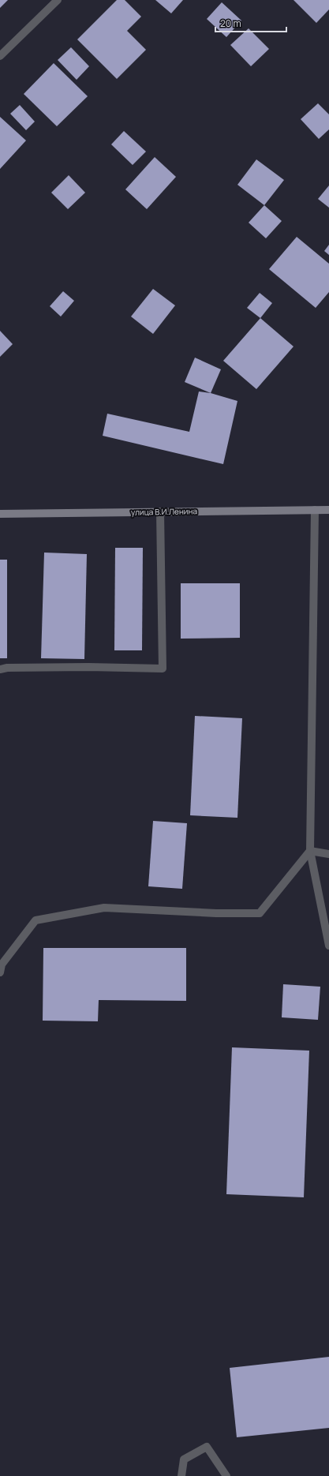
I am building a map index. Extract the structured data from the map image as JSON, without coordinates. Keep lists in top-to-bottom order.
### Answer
{
  "streets": {
    "main road": ["улица В.И.Ленина"]
  },
  "scale_bar": "20 m"
}
